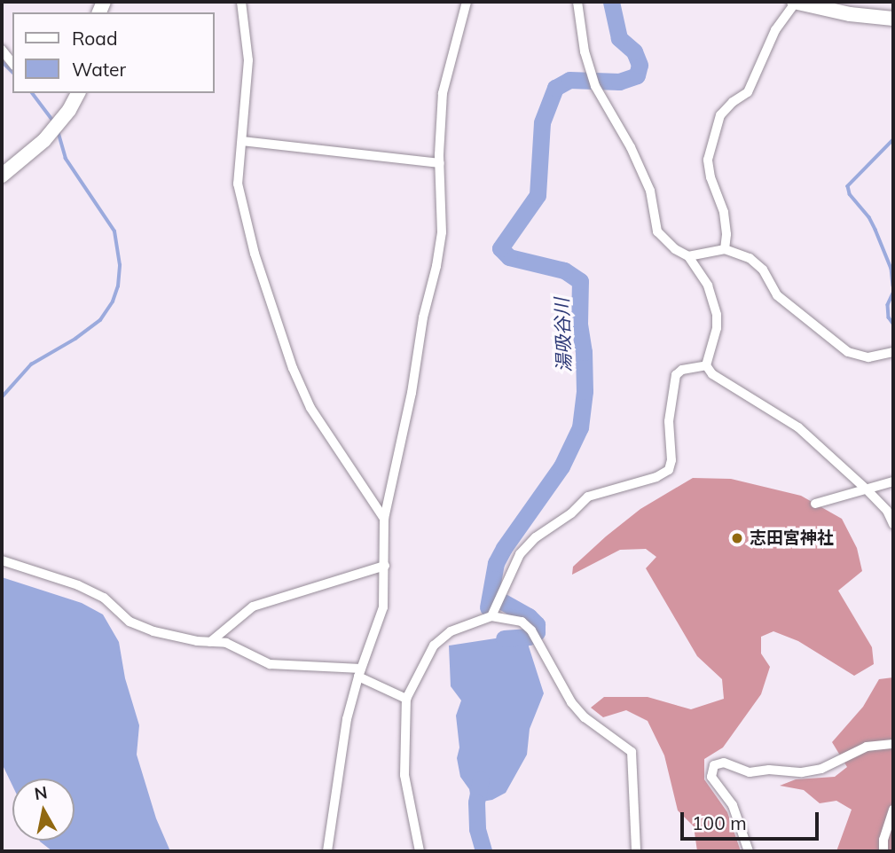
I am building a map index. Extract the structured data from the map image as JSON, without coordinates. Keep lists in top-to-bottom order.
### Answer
{
  "water": ["湯吸谷川"],
  "places": ["志田宮神社"],
  "legend": ["Road", "Water"],
  "scale_bar": "100 m",
  "north": "top"
}
